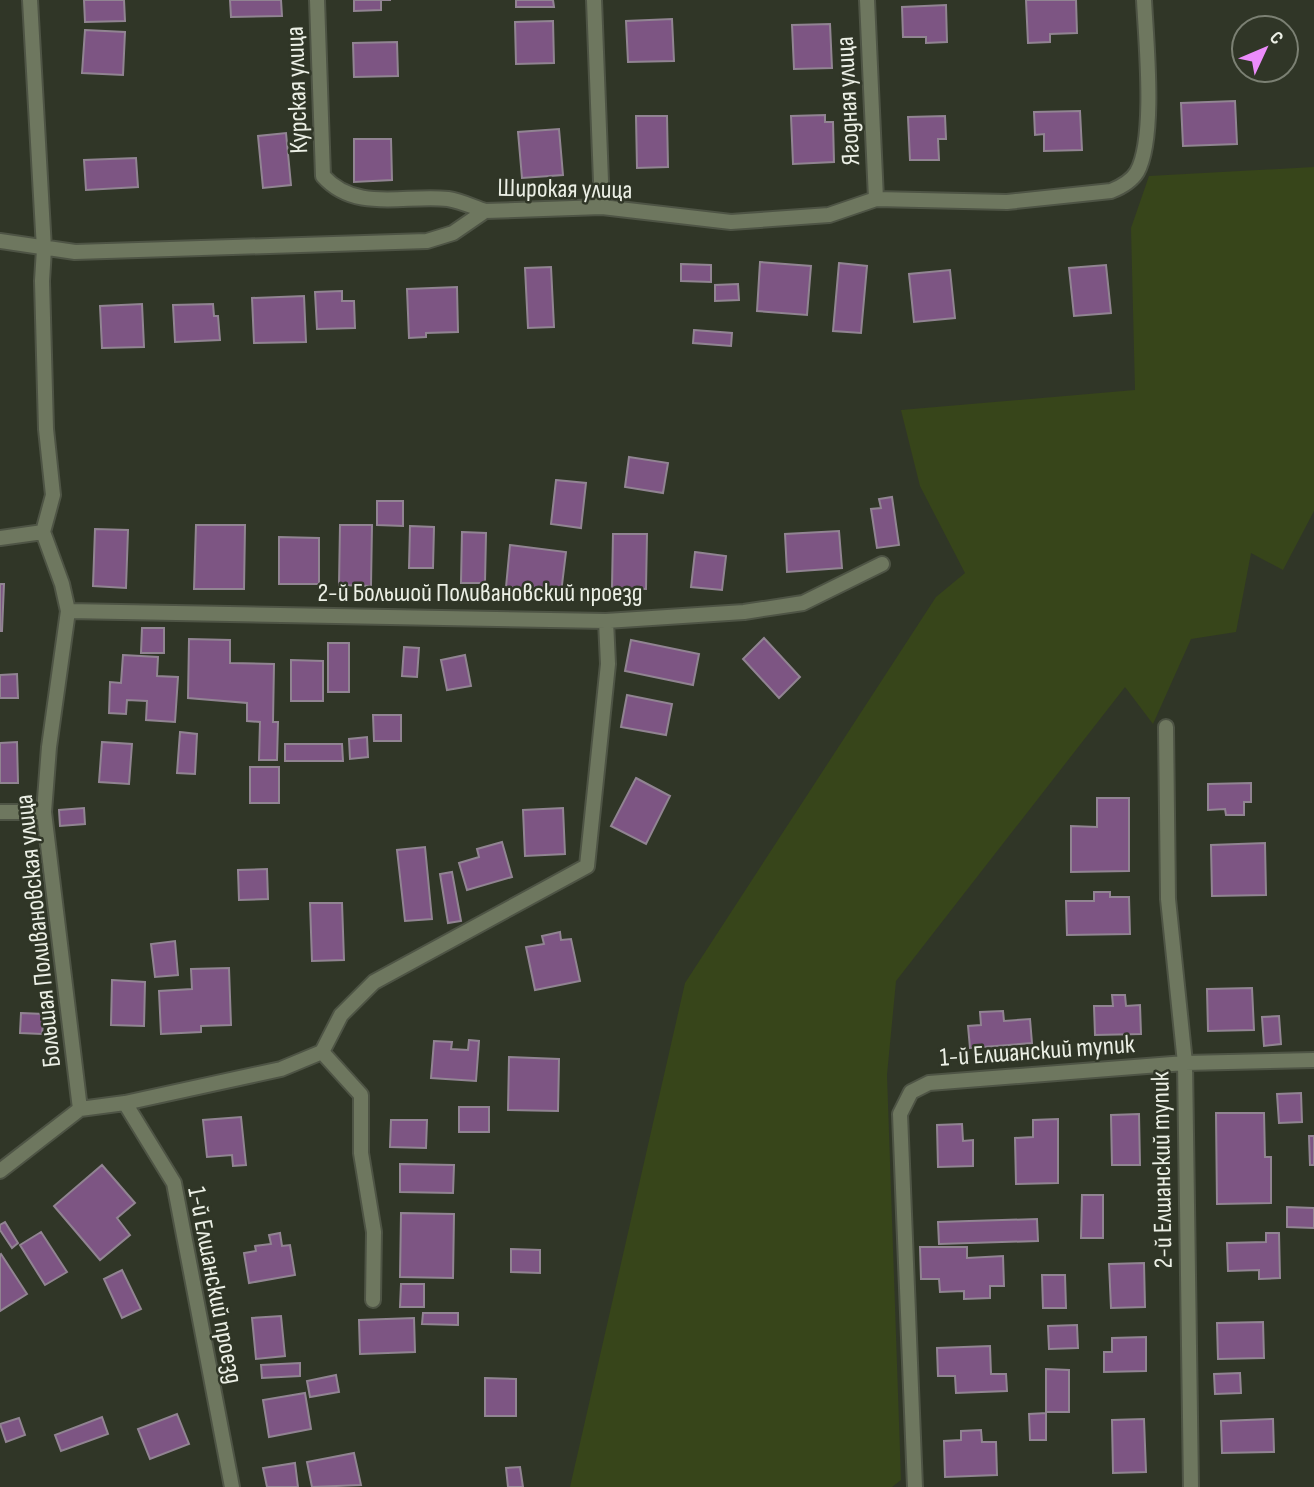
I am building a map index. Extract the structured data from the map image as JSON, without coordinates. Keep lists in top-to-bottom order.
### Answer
{
  "streets": {
    "street": [
      "Курская улица",
      "Ягодная улица",
      "Широкая улица",
      "2-й Большой Поливановский проезд",
      "Большая Поливановская улица",
      "1-й Елшанский тупик",
      "2-й Елшанский тупик",
      "1-й Елшанский проезд"
    ]
  },
  "crossings": [
    ["Курская улица", "Широкая улица"],
    ["Ягодная улица", "Широкая улица"],
    ["2-й Большой Поливановский проезд", "Большая Поливановская улица"],
    ["1-й Елшанский тупик", "2-й Елшанский тупик"]
  ],
  "north": "top right"
}
